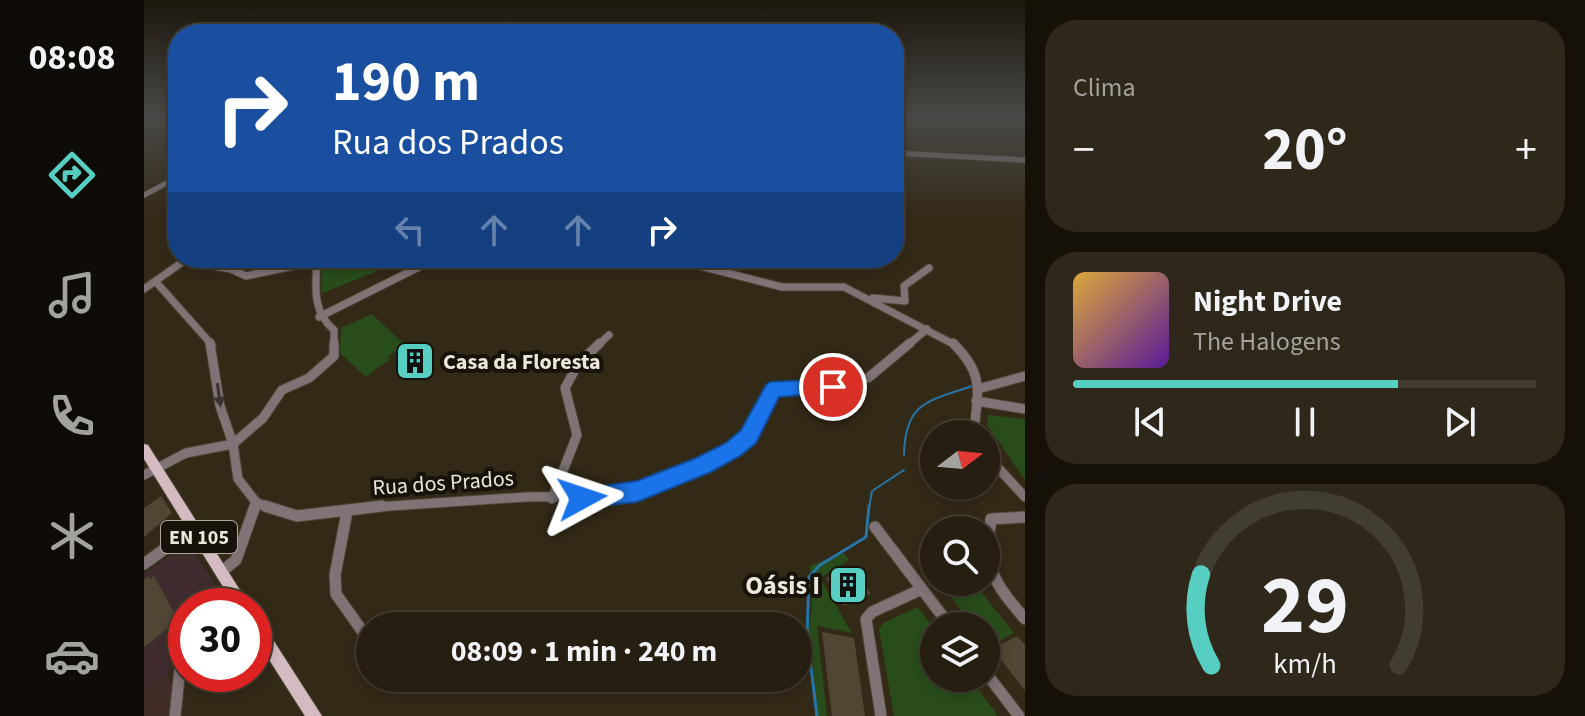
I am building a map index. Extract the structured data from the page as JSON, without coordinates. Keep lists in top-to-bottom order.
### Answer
{
  "streets": {
    "main road": ["EN 105"],
    "street": ["Rua dos Prados"]
  },
  "places": {
    "building": ["Casa da Floresta", "Oásis I"]
  },
  "north": "right",
  "page": {
    "tabs": "08:08",
    "tile": "Clima",
    "turn": ["190 m", "Rua dos Prados"],
    "heat": ["−", "20°", "+"],
    "song": ["Night Drive", "The Halogens"],
    "limit": "30",
    "trip": "08:09 · 1 min · 240 m",
    "gauge": ["29", "km/h"]
  }
}
